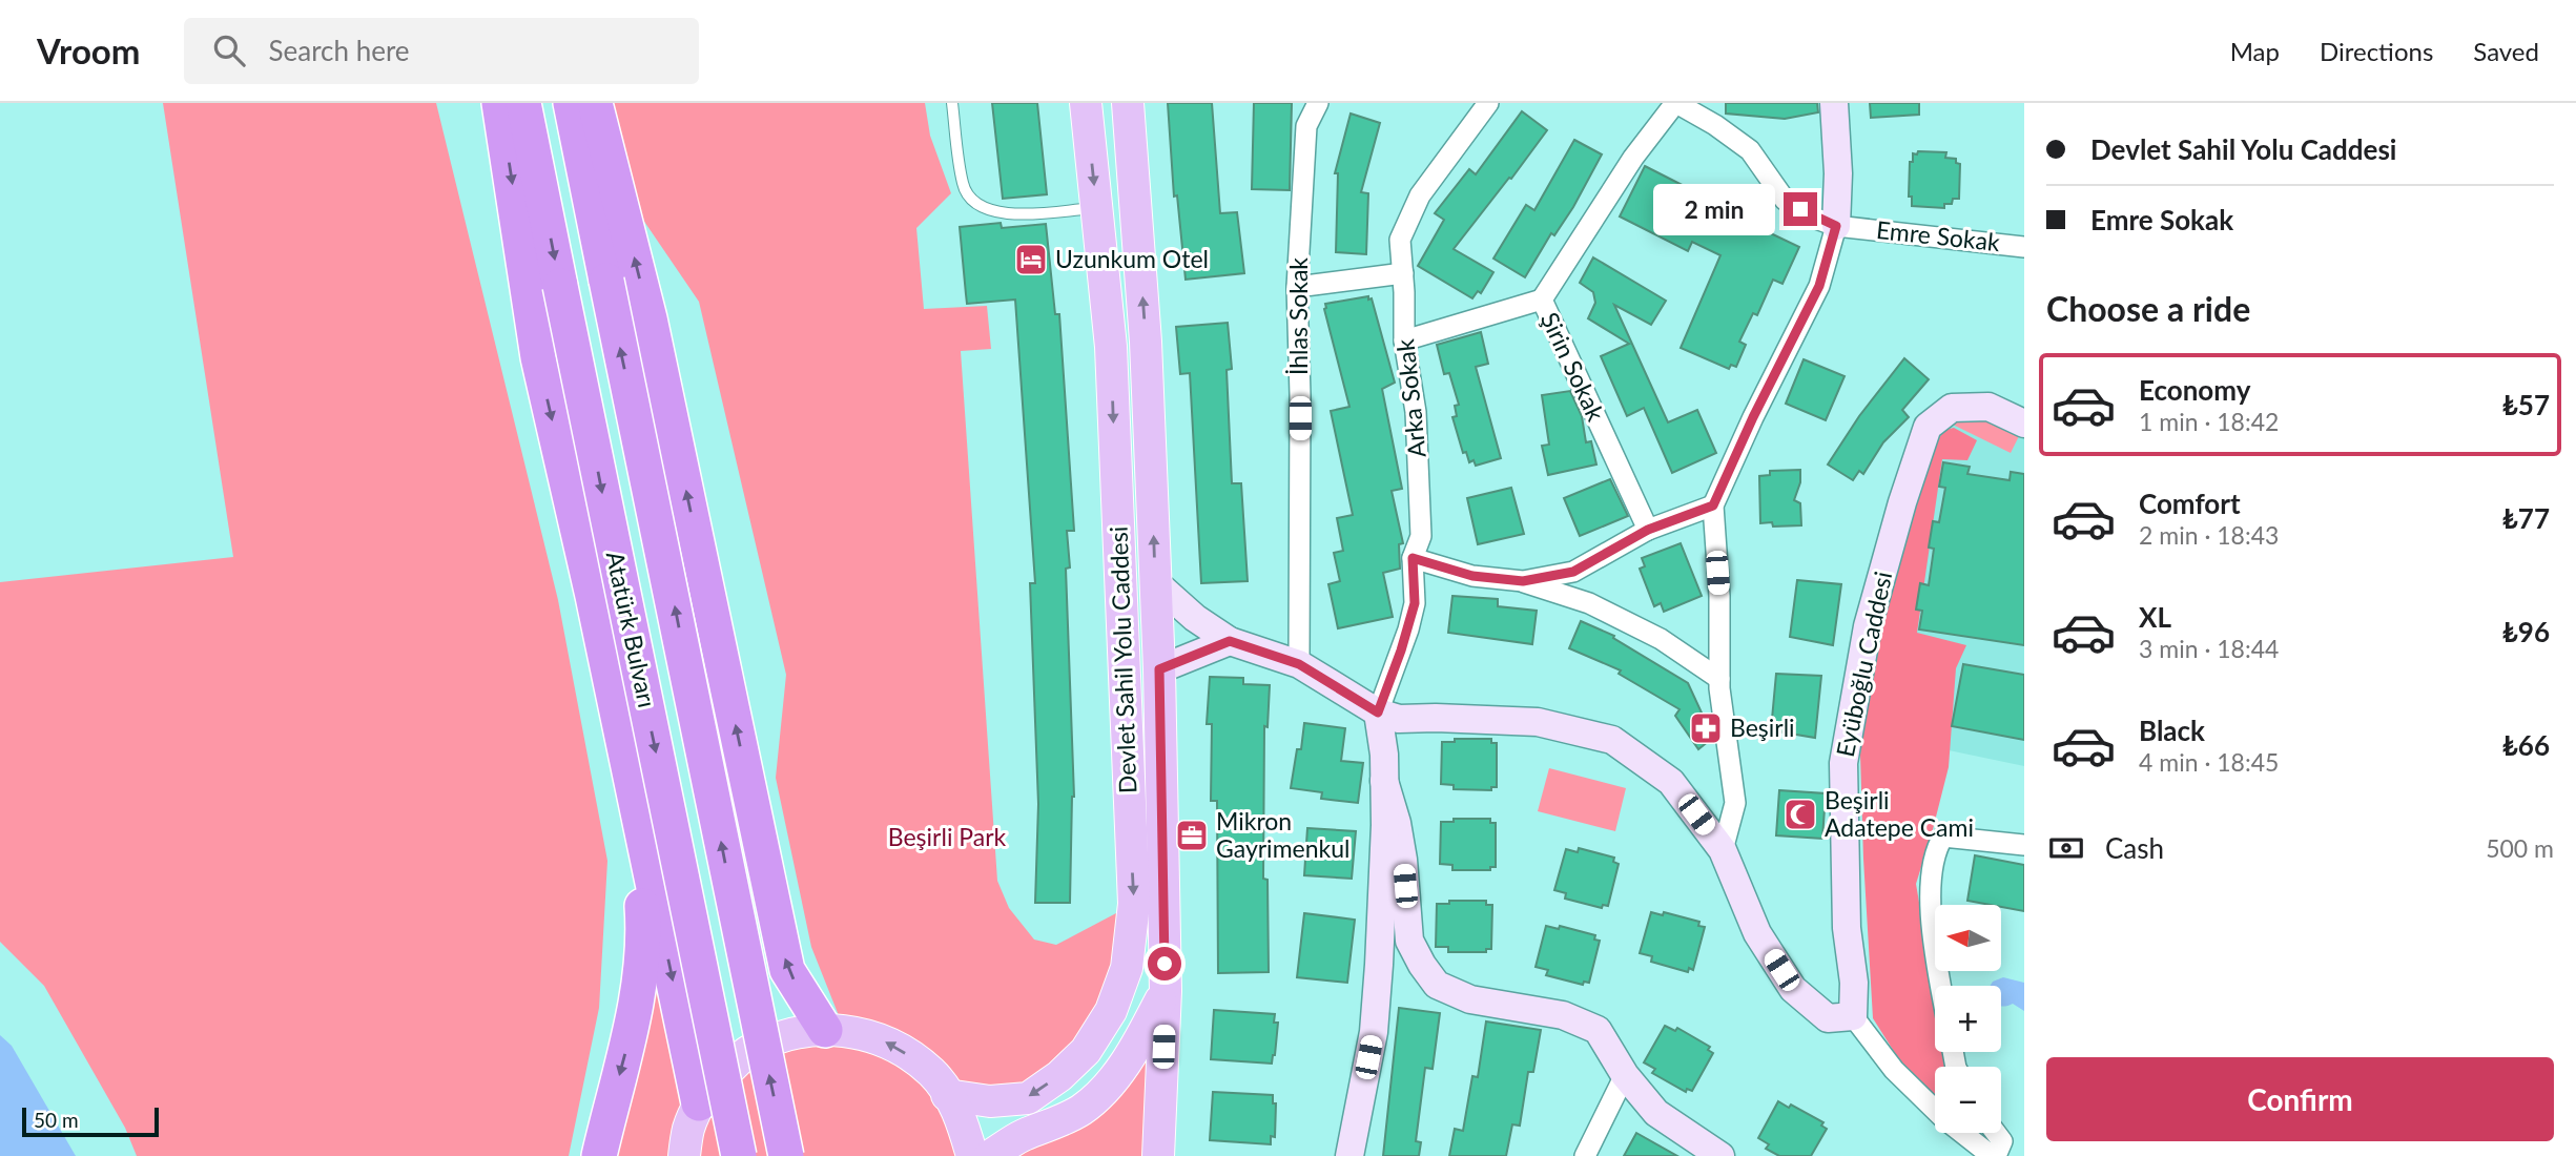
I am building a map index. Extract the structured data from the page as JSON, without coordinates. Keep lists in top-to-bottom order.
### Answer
{
  "streets": {
    "highway": ["Atatürk Bulvarı"],
    "main road": ["Devlet Sahil Yolu Caddesi"],
    "street": [
      "Emre Sokak",
      "İhlas Sokak",
      "Şirin Sokak",
      "Arka Sokak",
      "Eyüboğlu Caddesi"
    ]
  },
  "crossings": [
    ["Emre Sokak", "Şirin Sokak"]
  ],
  "parks": ["Beşirli Park"],
  "places": {
    "hotel": ["Uzunkum Otel"],
    "pharmacy": ["Beşirli"],
    "mosque": ["Beşirli Adatepe Cami"],
    "office": ["Mikron Gayrimenkul"]
  },
  "scale_bar": "50 m",
  "north": "left",
  "page": {
    "header": "Vroom",
    "search": "Search here",
    "nav": ["Map", "Directions", "Saved"],
    "banner": ["Devlet Sahil Yolu Caddesi", "Emre Sokak"],
    "bubble": "2 min",
    "heading": "Choose a ride",
    "list": [
      {
        "name": "Economy",
        "note": "1 min · 18:42",
        "value": "₺57"
      },
      {
        "name": "Comfort",
        "note": "2 min · 18:43",
        "value": "₺77"
      },
      {
        "name": "XL",
        "note": "3 min · 18:44",
        "value": "₺96"
      },
      {
        "name": "Black",
        "note": "4 min · 18:45",
        "value": "₺66"
      }
    ],
    "pay": ["Cash", "500 m"],
    "map_buttons": ["+", "−"],
    "buttons": "Confirm",
    "scale": "50 m"
  }
}
